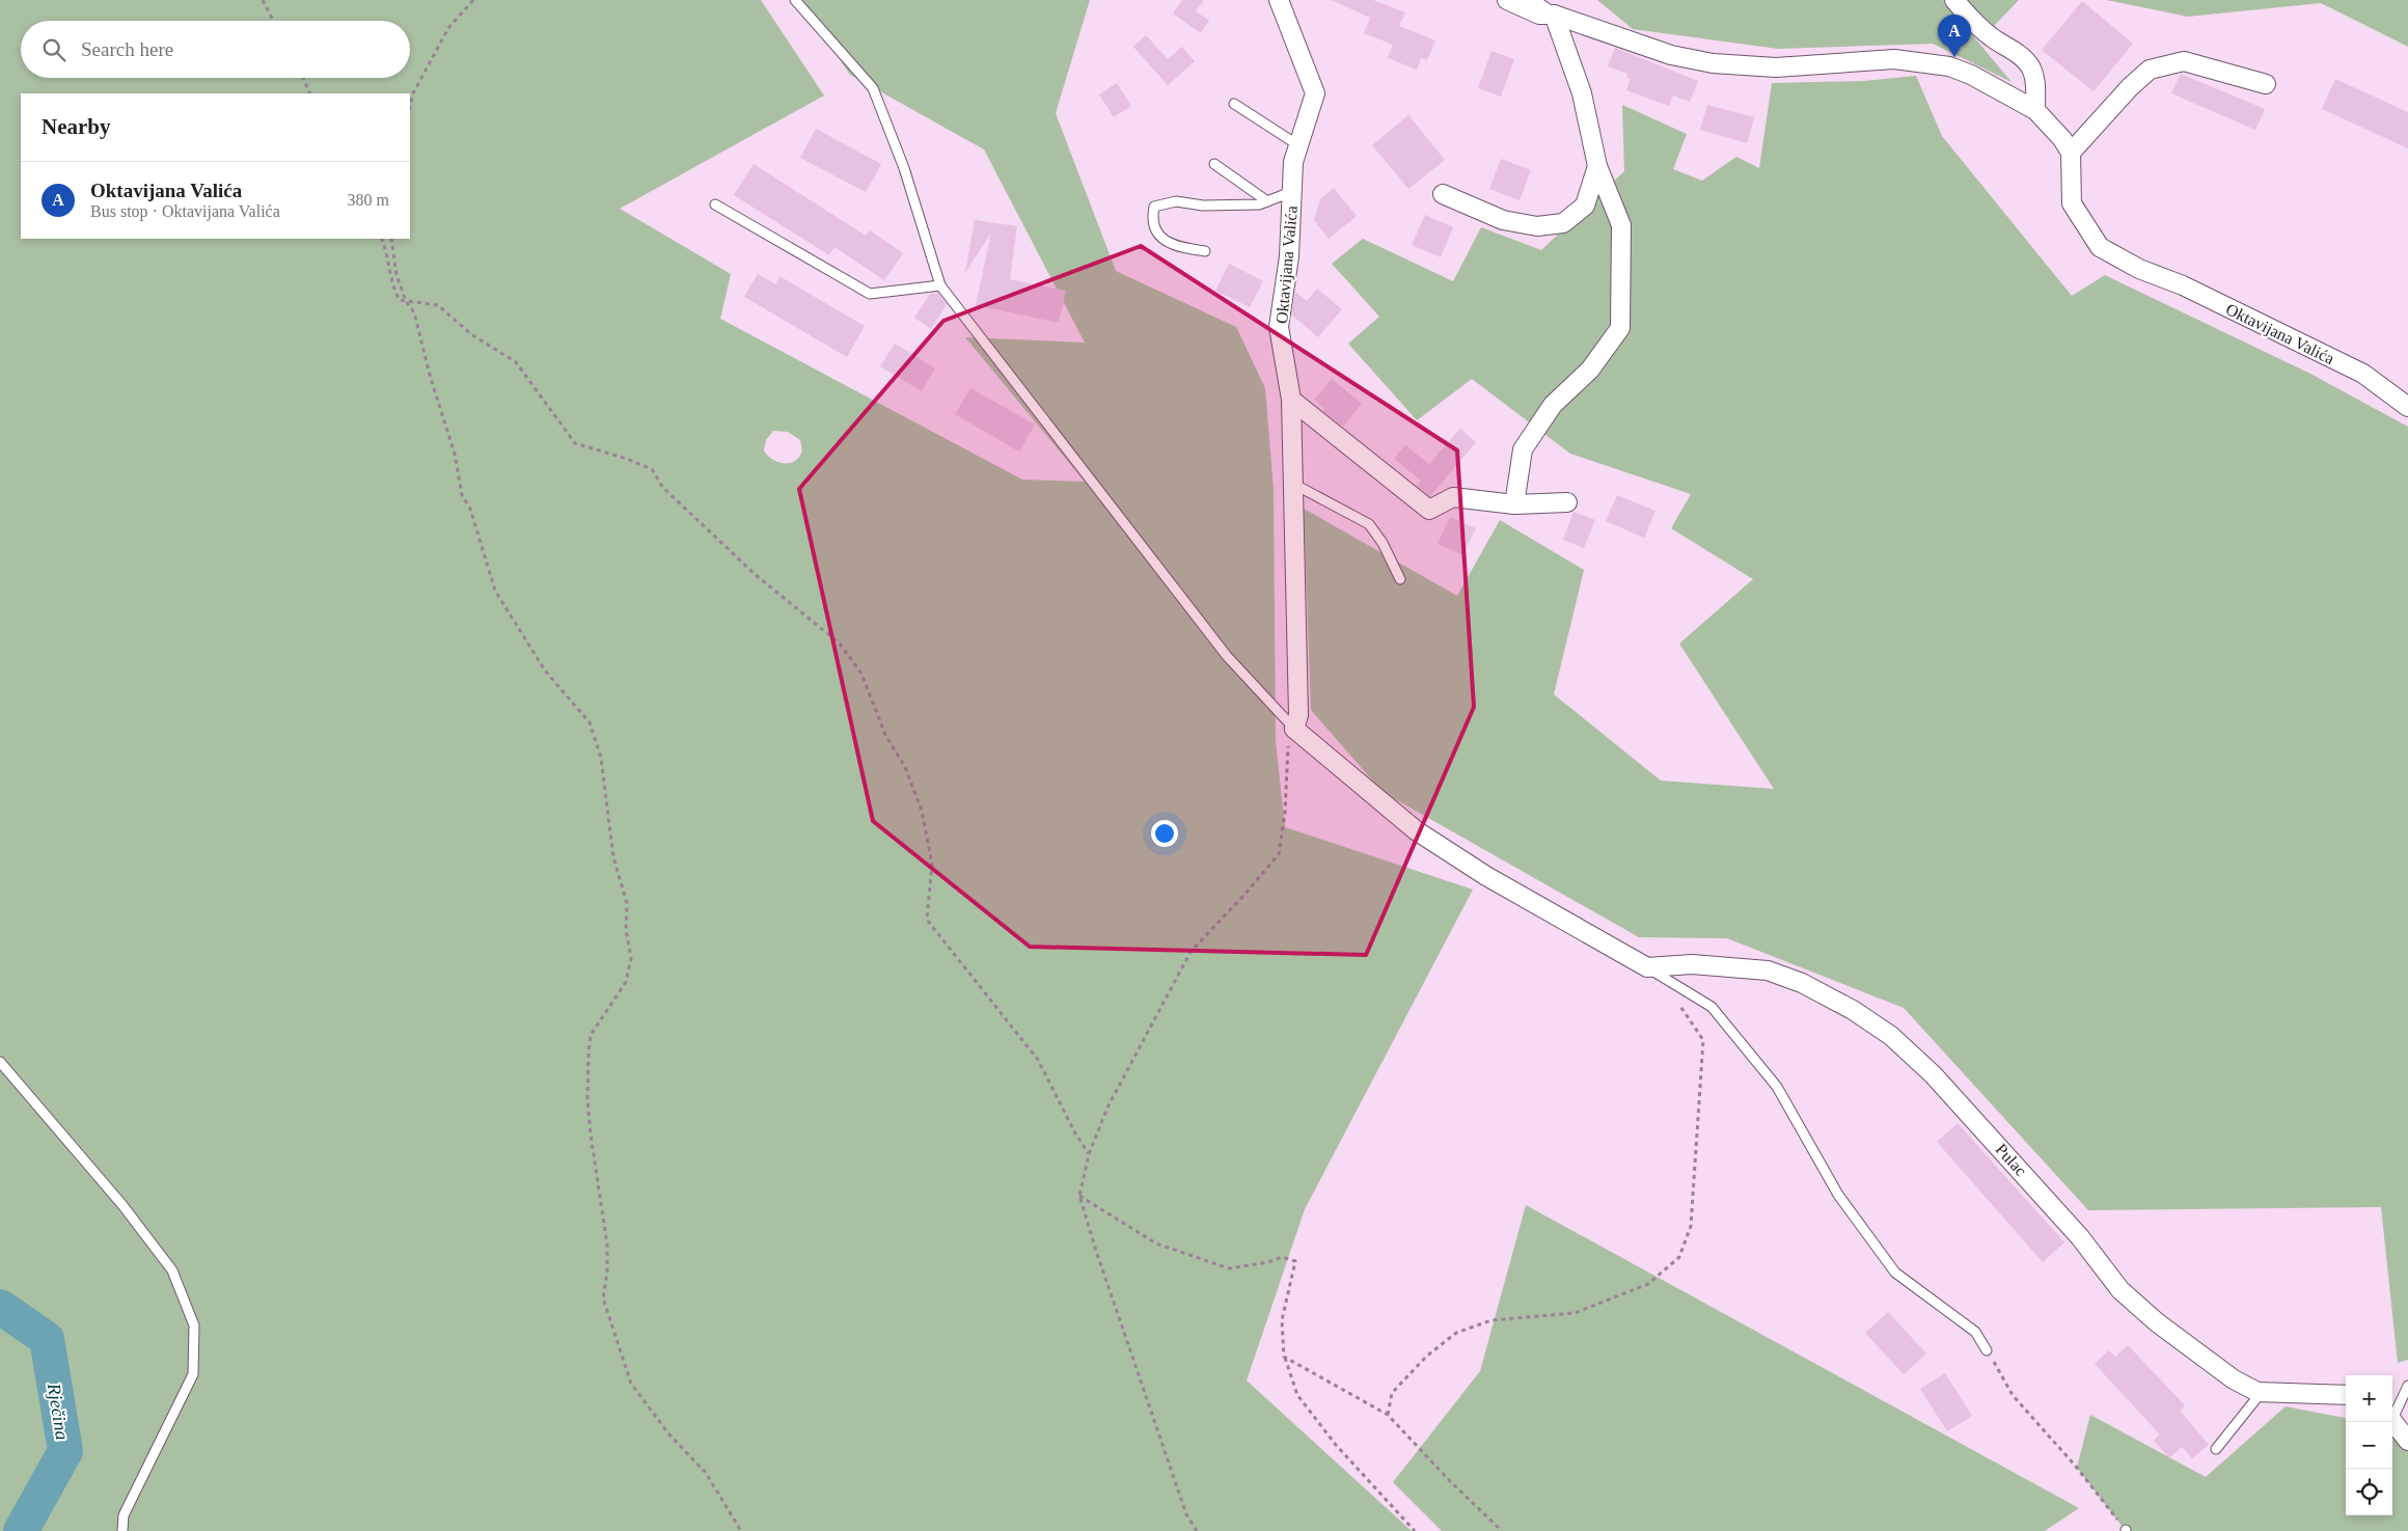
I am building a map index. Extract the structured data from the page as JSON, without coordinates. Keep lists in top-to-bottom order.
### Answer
{
  "streets": {
    "street": ["Oktavijana Valića", "Pulac"]
  },
  "water": ["Rječina"],
  "page": {
    "pins": "A",
    "search": "Search here",
    "heading": "Nearby",
    "list": [
      {
        "mark": "A",
        "name": "Oktavijana Valića",
        "note": "Bus stop · Oktavijana Valića",
        "value": "380 m"
      }
    ],
    "map_buttons": ["+", "−"]
  }
}
